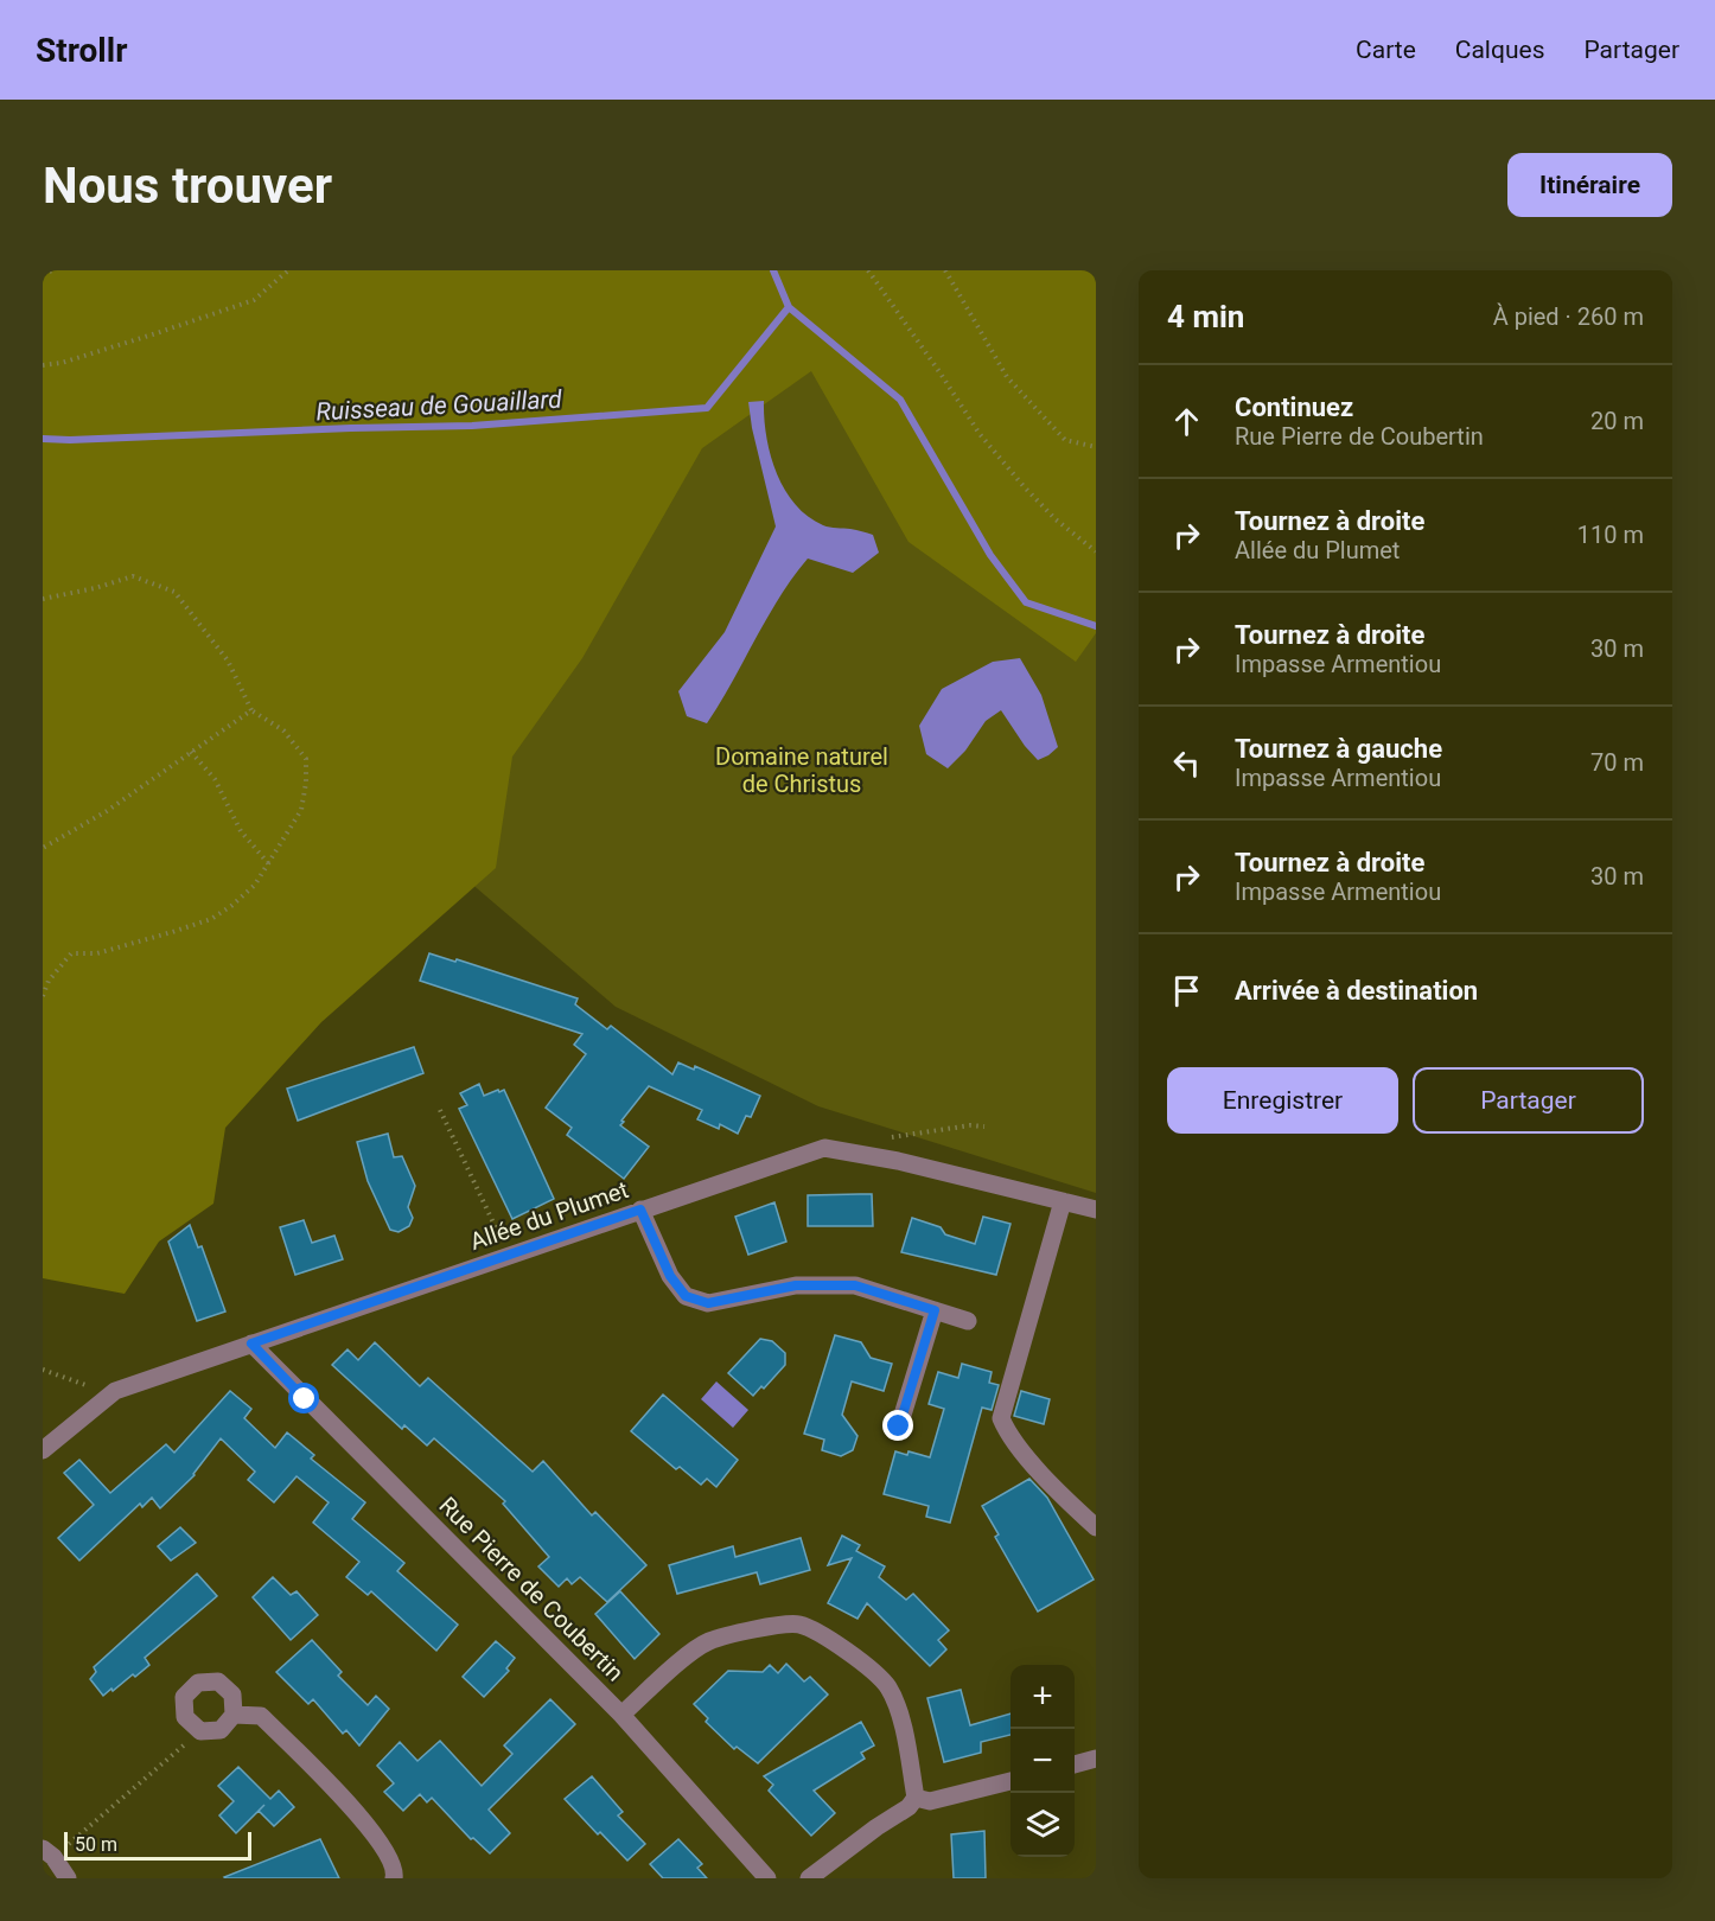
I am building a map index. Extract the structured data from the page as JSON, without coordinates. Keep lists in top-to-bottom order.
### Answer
{
  "streets": {
    "street": ["Allée du Plumet", "Rue Pierre de Coubertin"]
  },
  "crossings": [
    ["Allée du Plumet", "Rue Pierre de Coubertin"]
  ],
  "water": ["Ruisseau de Gouaillard"],
  "parks": ["Domaine naturel de Christus"],
  "scale_bar": "50 m",
  "page": {
    "header": "Strollr",
    "nav": ["Carte", "Calques", "Partager"],
    "buttons": [
      "Itinéraire",
      ["Enregistrer", "Partager"]
    ],
    "title": "Nous trouver",
    "heading": ["4 min", "À pied · 260 m"],
    "list": [
      ["Continuez", "Rue Pierre de Coubertin", "20 m"],
      ["Tournez à droite", "Allée du Plumet", "110 m"],
      ["Tournez à droite", "Impasse Armentiou", "30 m"],
      ["Tournez à gauche", "Impasse Armentiou", "70 m"],
      ["Tournez à droite", "Impasse Armentiou", "30 m"],
      "Arrivée à destination"
    ],
    "map_buttons": ["+", "−"],
    "scale": "50 m"
  }
}
